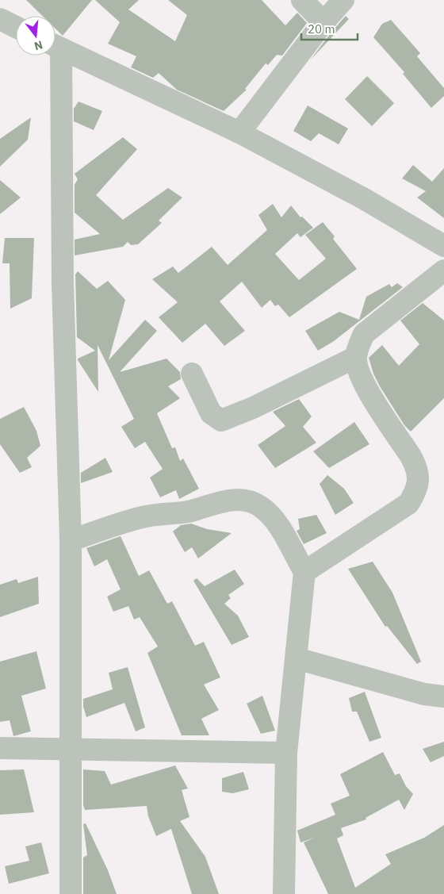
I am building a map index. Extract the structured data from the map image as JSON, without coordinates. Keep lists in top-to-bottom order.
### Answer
{
  "scale_bar": "20 m",
  "north": "bottom"
}
